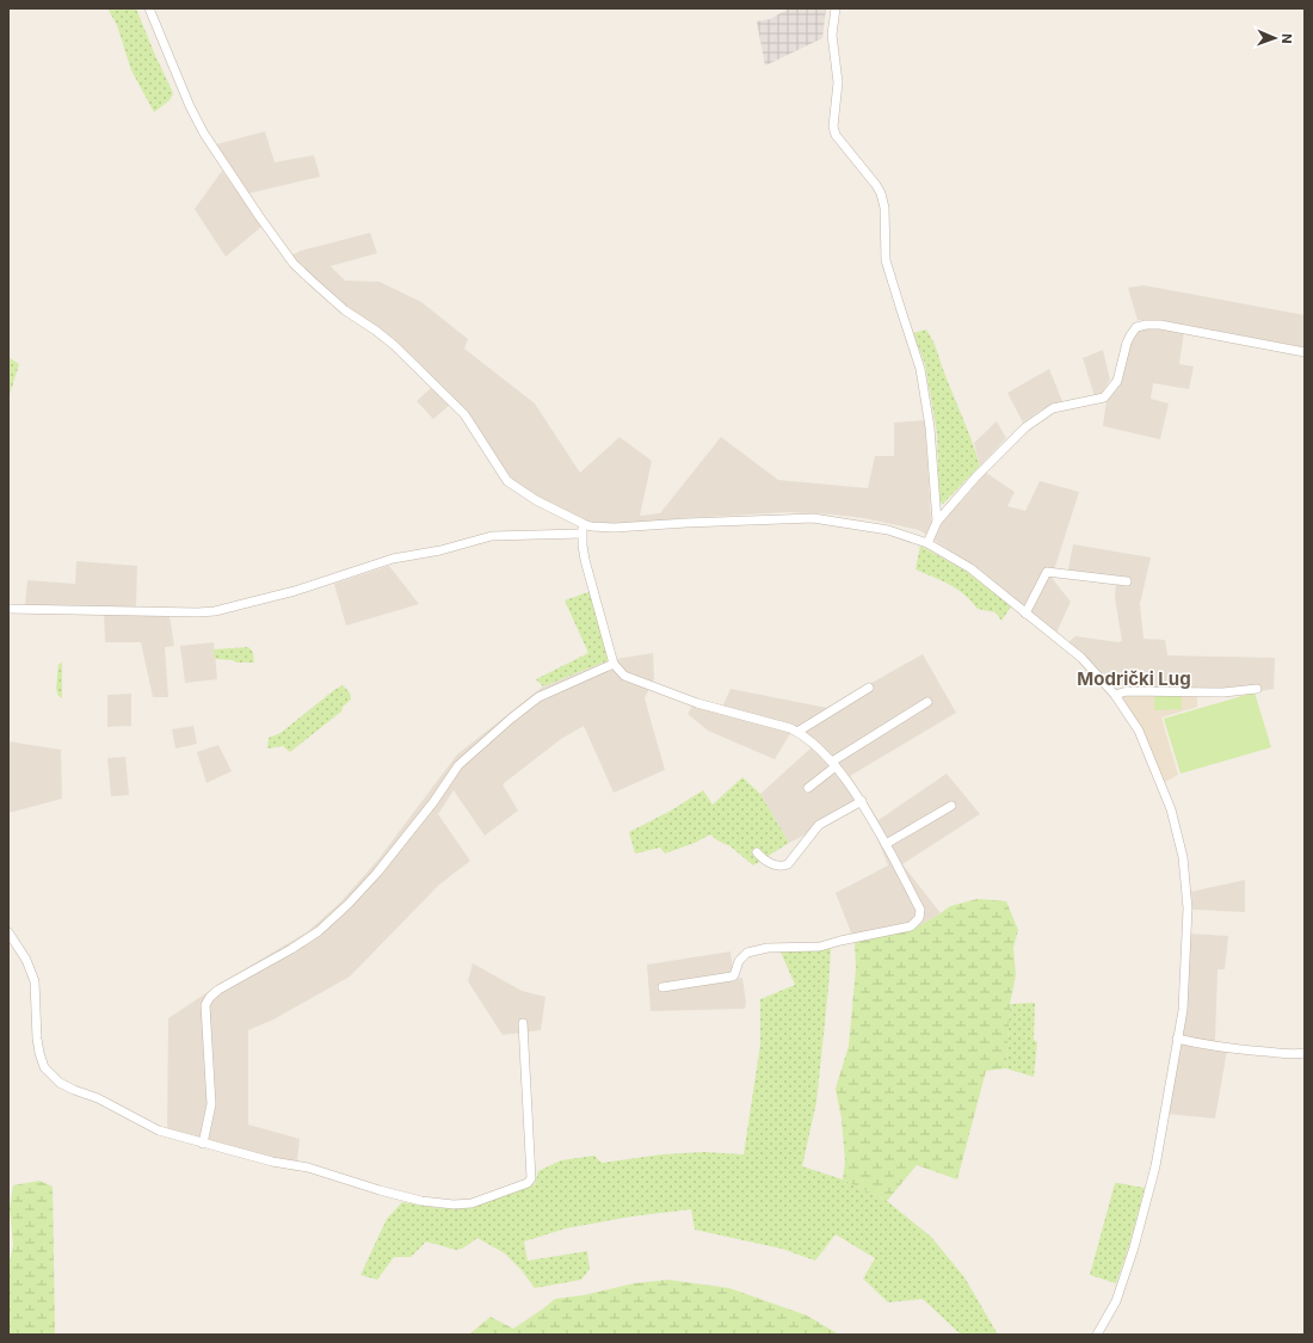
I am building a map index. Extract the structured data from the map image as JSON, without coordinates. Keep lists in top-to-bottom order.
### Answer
{
  "districts": ["Modrički Lug"],
  "north": "right"
}
